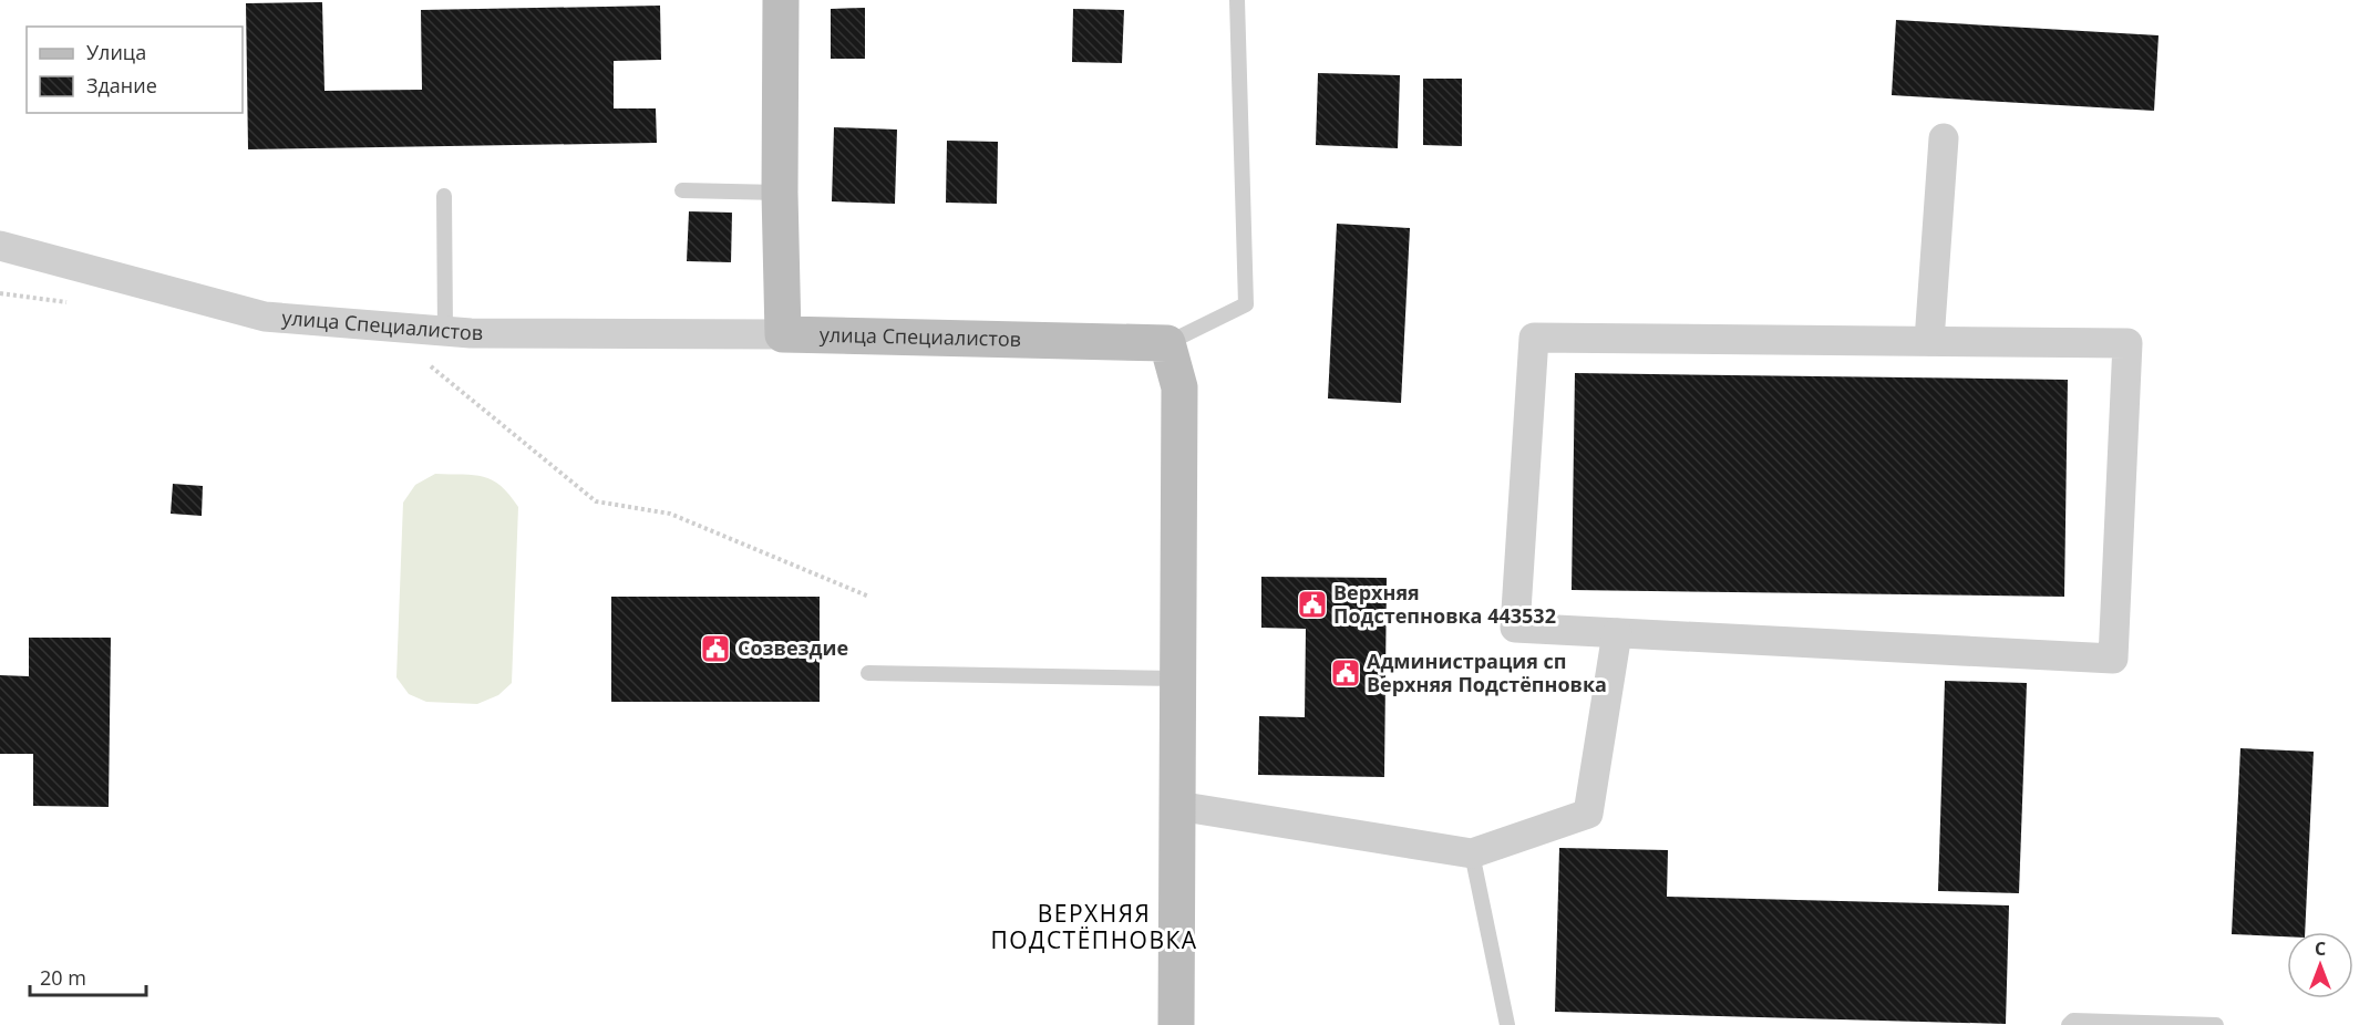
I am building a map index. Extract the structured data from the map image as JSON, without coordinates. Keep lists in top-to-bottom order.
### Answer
{
  "streets": {
    "street": ["улица Специалистов"]
  },
  "districts": ["ВЕРХНЯЯ ПОДСТЁПНОВКА"],
  "places": {
    "public building": ["Верхняя Подстепновка 443532", "Созвездие", "Администрация сп Верхняя Подстёпновка"]
  },
  "legend": ["Улица", "Здание"],
  "scale_bar": "20 m",
  "north": "top"
}
